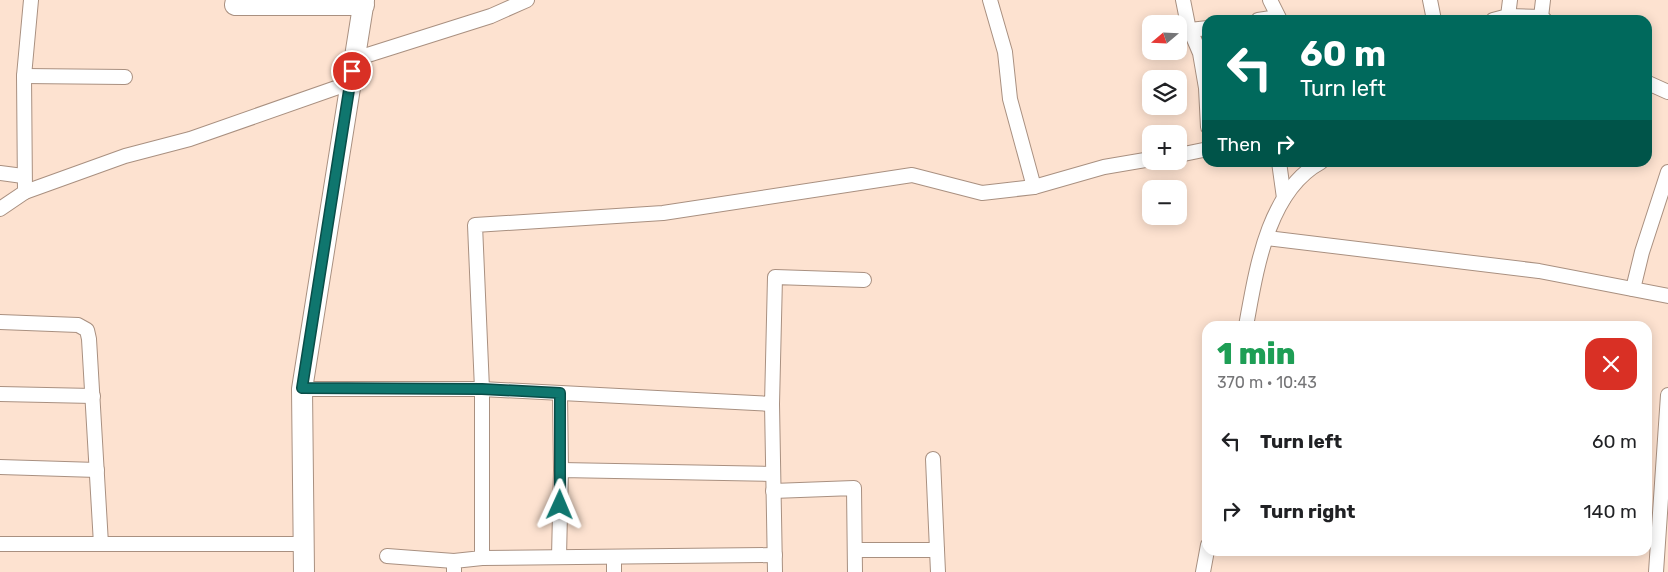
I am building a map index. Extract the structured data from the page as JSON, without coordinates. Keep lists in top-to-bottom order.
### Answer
{
  "north": "left",
  "page": {
    "map_buttons": ["+", "−"],
    "turn": ["60 m", "Turn left"],
    "then": "Then",
    "heading": ["1 min", "370 m · 10:43"],
    "list": [
      {
        "name": "Turn left",
        "value": "60 m"
      },
      {
        "name": "Turn right",
        "value": "140 m"
      }
    ]
  }
}
